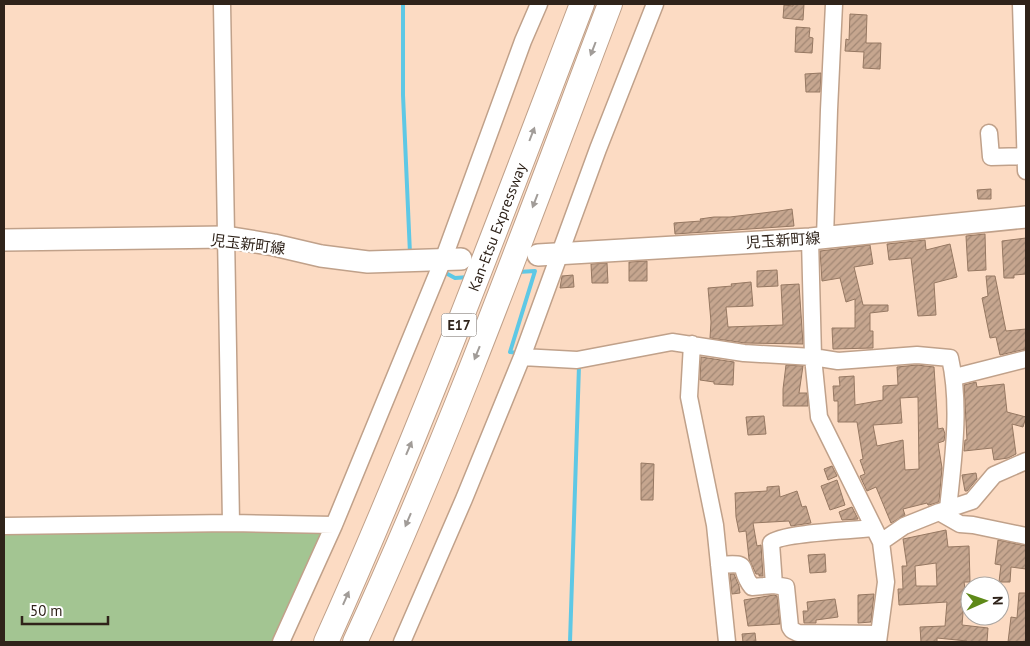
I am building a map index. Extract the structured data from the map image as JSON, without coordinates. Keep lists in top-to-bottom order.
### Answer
{
  "streets": {
    "highway": ["Kan-Etsu Expressway", "E17"],
    "main road": ["児玉新町線"]
  },
  "scale_bar": "50 m",
  "north": "right"
}
